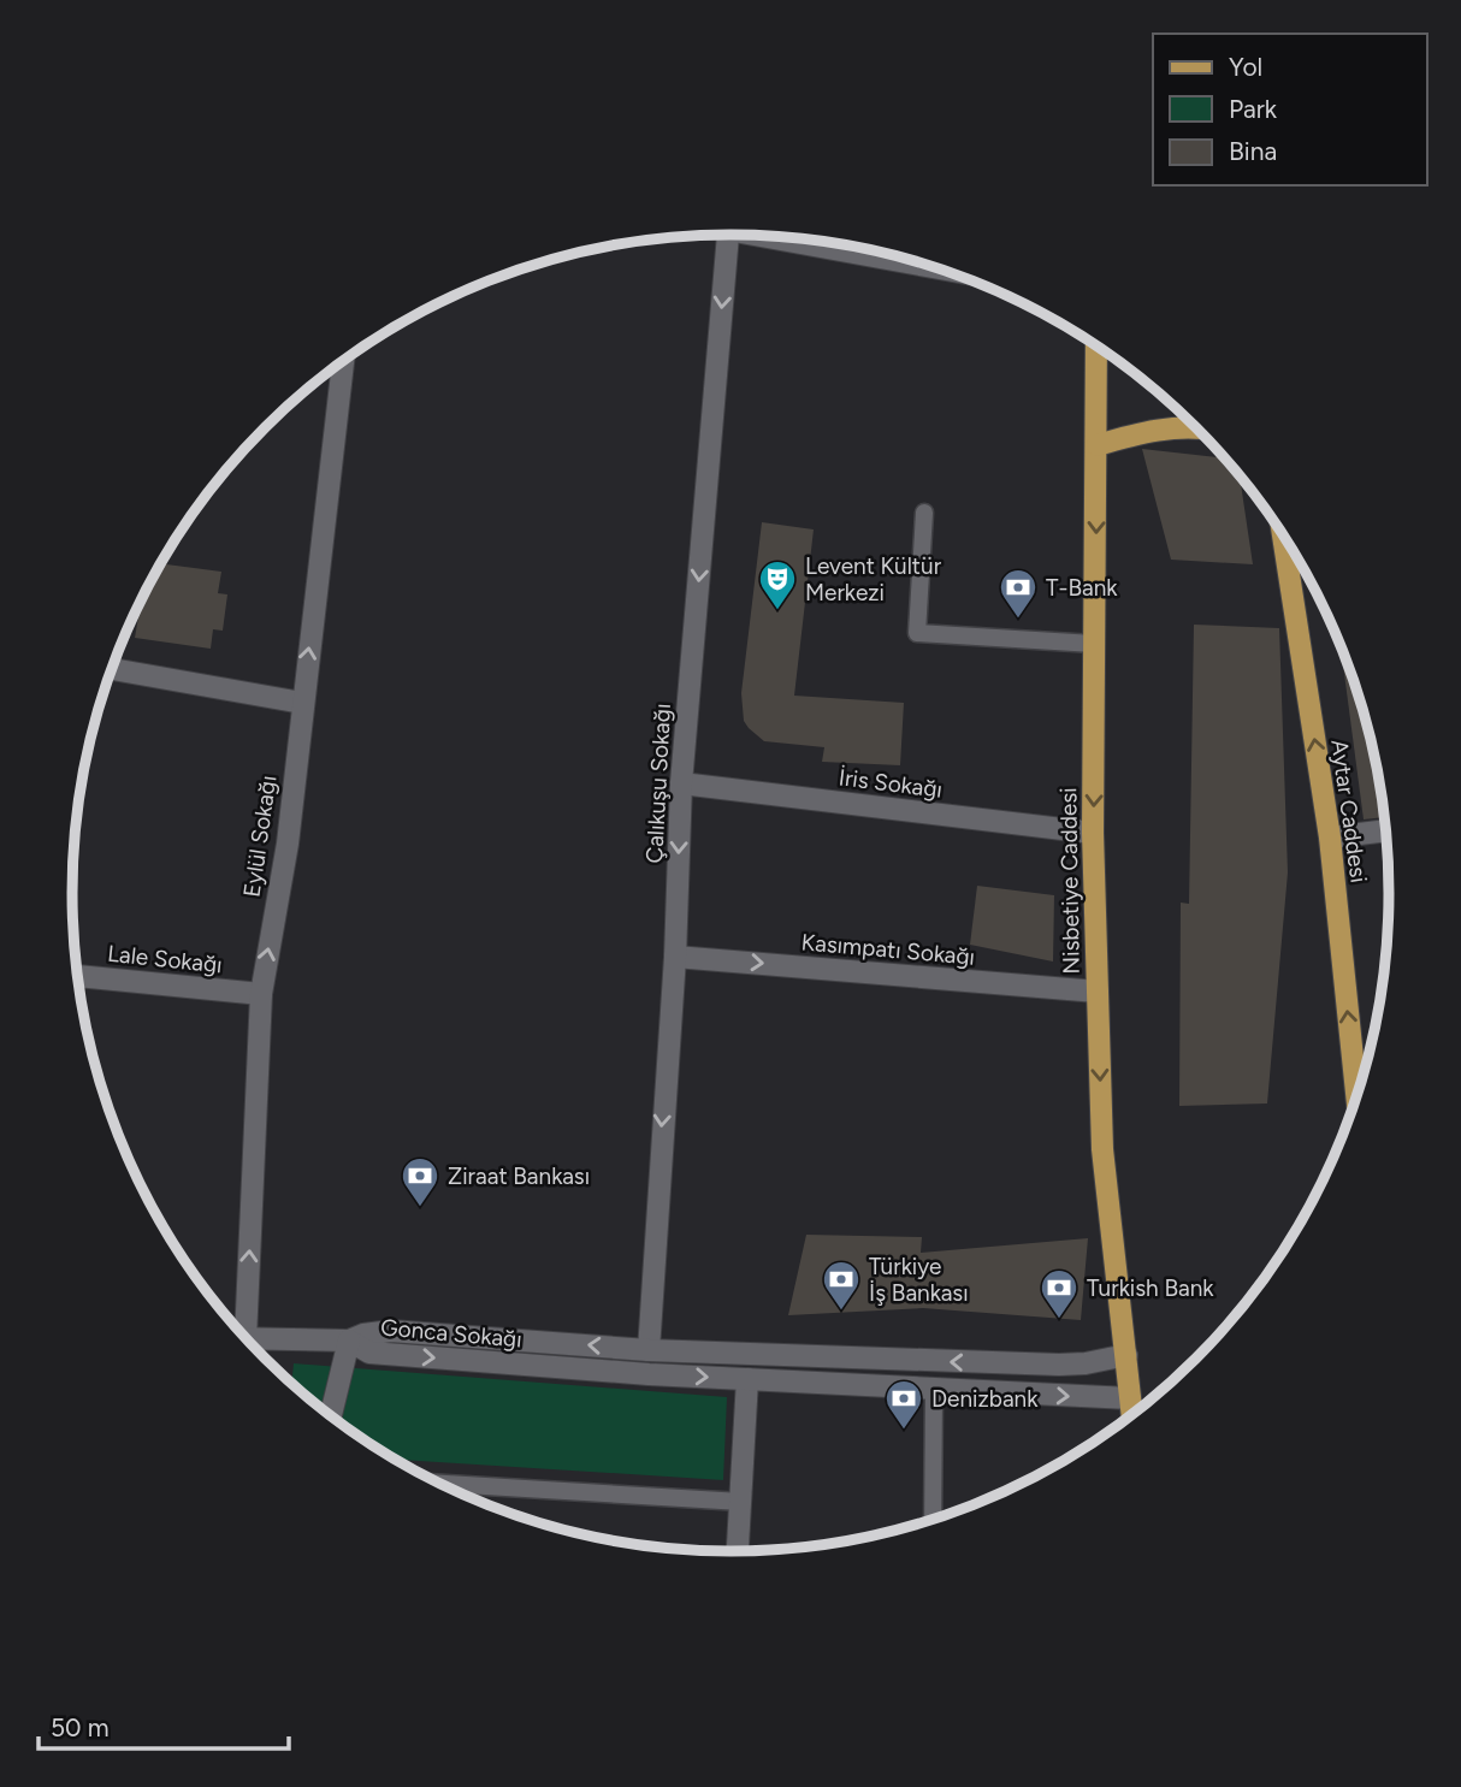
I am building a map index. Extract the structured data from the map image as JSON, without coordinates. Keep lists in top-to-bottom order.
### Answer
{
  "streets": {
    "main road": ["Aytar Caddesi", "Nisbetiye Caddesi"],
    "street": [
      "Çalıkuşu Sokağı",
      "İris Sokağı",
      "Eylül Sokağı",
      "Kasımpatı Sokağı",
      "Lale Sokağı",
      "Gonca Sokağı"
    ]
  },
  "crossings": [
    ["Çalıkuşu Sokağı", "İris Sokağı"],
    ["Çalıkuşu Sokağı", "Kasımpatı Sokağı"],
    ["Çalıkuşu Sokağı", "Gonca Sokağı"],
    ["İris Sokağı", "Nisbetiye Caddesi"],
    ["Eylül Sokağı", "Lale Sokağı"],
    ["Nisbetiye Caddesi", "Kasımpatı Sokağı"],
    ["Nisbetiye Caddesi", "Gonca Sokağı"]
  ],
  "one_way": [
    "Çalıkuşu Sokağı",
    "Aytar Caddesi",
    "Eylül Sokağı",
    "Nisbetiye Caddesi",
    "Kasımpatı Sokağı"
  ],
  "places": {
    "theatre": ["Levent Kültür Merkezi"],
    "bank": [
      "T-Bank",
      "Ziraat Bankası",
      "Türkiye İş Bankası",
      "Turkish Bank",
      "Denizbank"
    ]
  },
  "legend": ["Yol", "Park", "Bina"],
  "scale_bar": "50 m"
}
